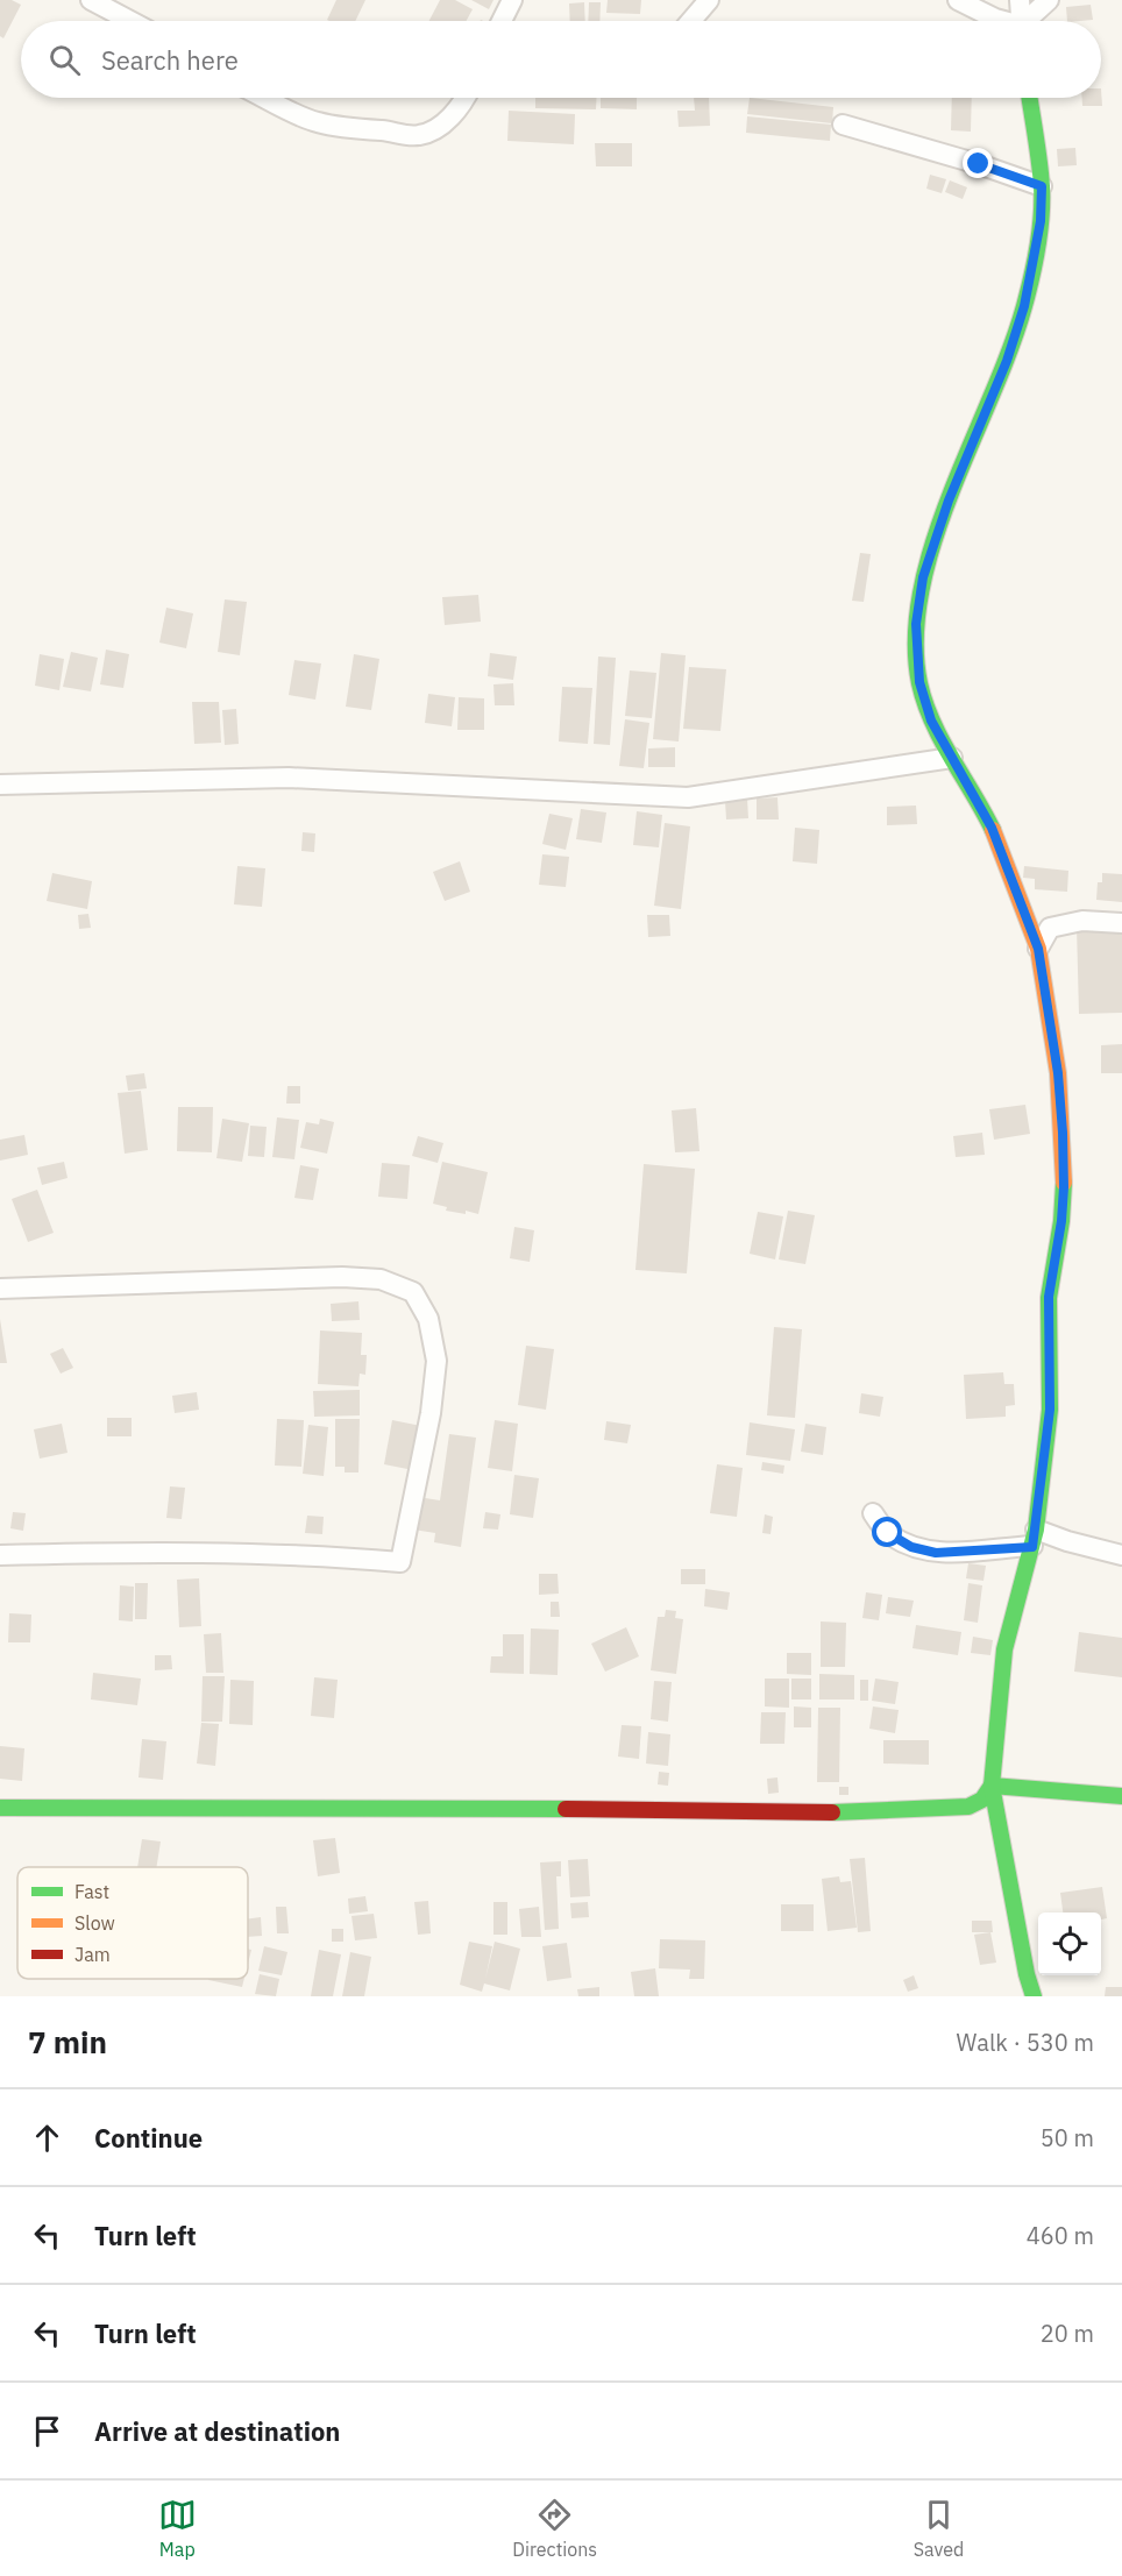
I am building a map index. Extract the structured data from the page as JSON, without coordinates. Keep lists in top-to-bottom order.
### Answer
{
  "legend": ["Fast", "Slow", "Jam"],
  "page": {
    "search": "Search here",
    "heading": ["7 min", "Walk · 530 m"],
    "list": [
      ["Continue", "50 m"],
      ["Turn left", "460 m"],
      ["Turn left", "20 m"],
      "Arrive at destination"
    ],
    "nav": ["Map", "Directions", "Saved"]
  }
}
